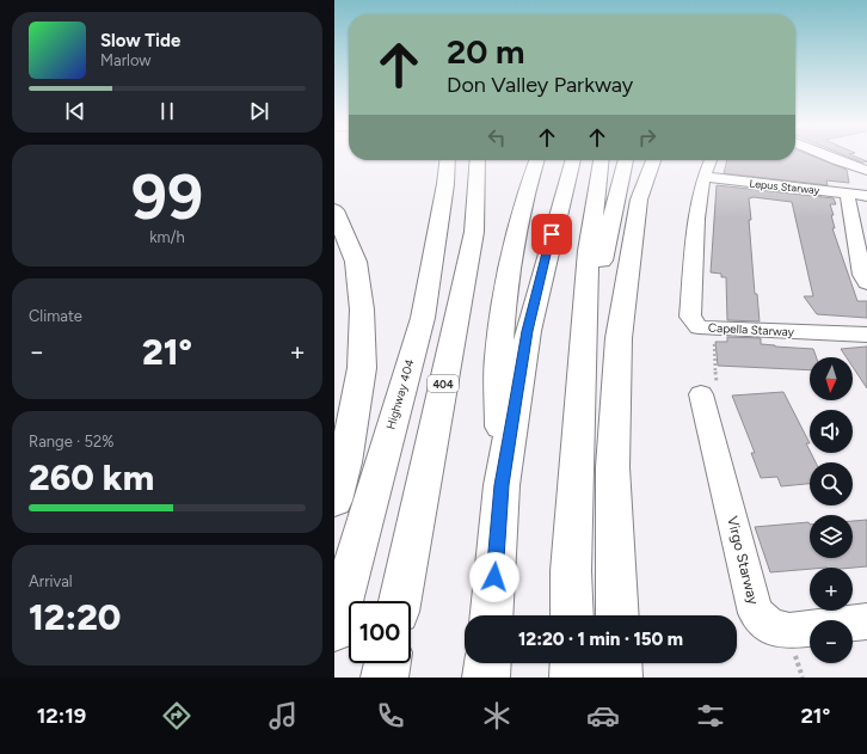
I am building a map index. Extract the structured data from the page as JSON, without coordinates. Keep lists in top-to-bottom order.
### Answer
{
  "streets": {
    "highway": ["404", "Highway 404"],
    "street": ["Lepus Starway", "Capella Starway", "Virgo Starway"]
  },
  "crossings": [
    ["Lepus Starway", "Capella Starway"]
  ],
  "north": "bottom",
  "page": {
    "turn": ["20 m", "Don Valley Parkway"],
    "song": ["Slow Tide", "Marlow"],
    "tile": [
      ["99", "km/h"],
      "Climate",
      ["Range · 52%", "260 km"],
      ["Arrival", "12:20"]
    ],
    "heat": ["−", "21°", "+"],
    "map_buttons": ["+", "−"],
    "limit": "100",
    "trip": "12:20 · 1 min · 150 m",
    "tabs": ["12:19", "21°"]
  }
}
